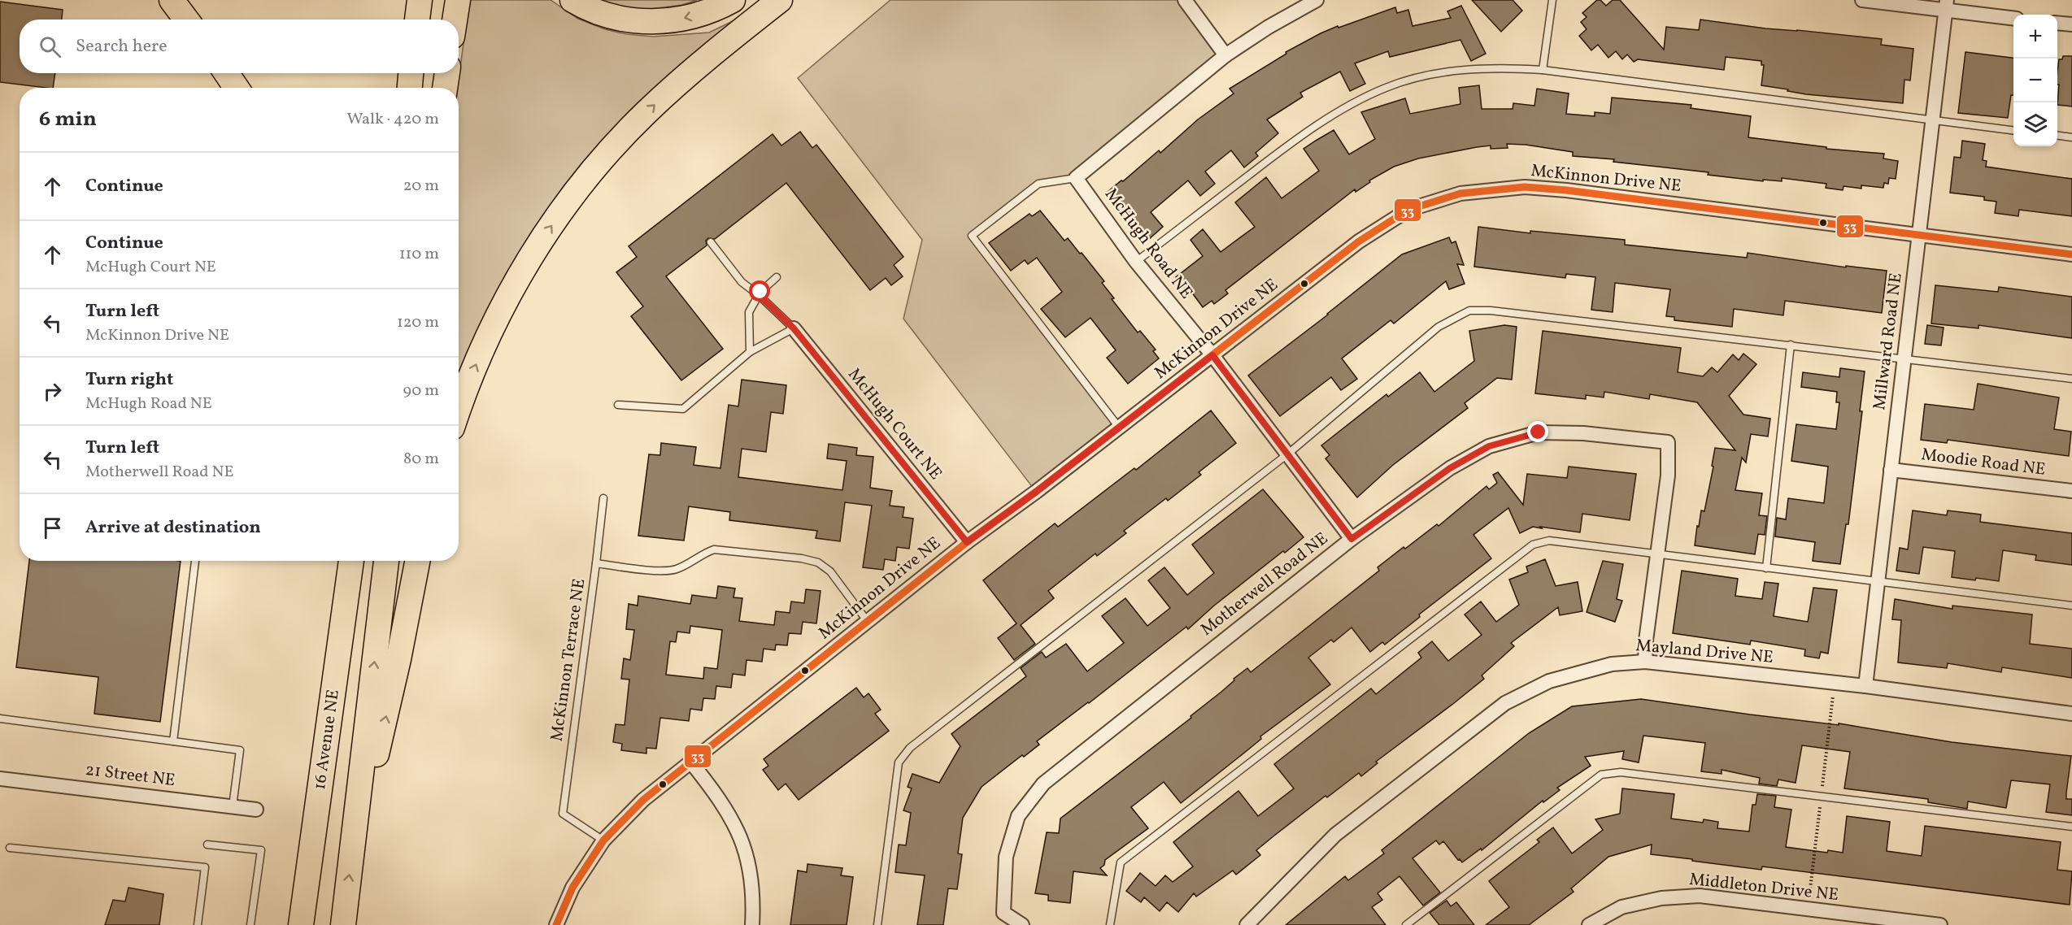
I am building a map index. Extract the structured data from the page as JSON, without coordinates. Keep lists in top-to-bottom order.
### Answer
{
  "streets": {
    "highway": ["16 Avenue NE"],
    "street": [
      "McKinnon Drive NE",
      "McHugh Road NE",
      "Millward Road NE",
      "McHugh Court NE",
      "Moodie Road NE",
      "Motherwell Road NE",
      "Mayland Drive NE",
      "21 Street NE",
      "Middleton Drive NE"
    ],
    "lane": ["McKinnon Terrace NE"]
  },
  "crossings": [
    ["McKinnon Drive NE", "McHugh Road NE"],
    ["McKinnon Drive NE", "Millward Road NE"],
    ["McKinnon Drive NE", "McHugh Court NE"],
    ["McKinnon Drive NE", "McKinnon Terrace NE"],
    ["McHugh Road NE", "Motherwell Road NE"],
    ["Millward Road NE", "Moodie Road NE"],
    ["Millward Road NE", "Mayland Drive NE"],
    ["Motherwell Road NE", "Mayland Drive NE"]
  ],
  "lines": ["transit line 33"],
  "page": {
    "map_buttons": ["+", "−"],
    "search": "Search here",
    "heading": ["6 min", "Walk · 420 m"],
    "list": [
      ["Continue", "20 m"],
      ["Continue", "McHugh Court NE", "110 m"],
      ["Turn left", "McKinnon Drive NE", "120 m"],
      ["Turn right", "McHugh Road NE", "90 m"],
      ["Turn left", "Motherwell Road NE", "80 m"],
      "Arrive at destination"
    ]
  }
}
